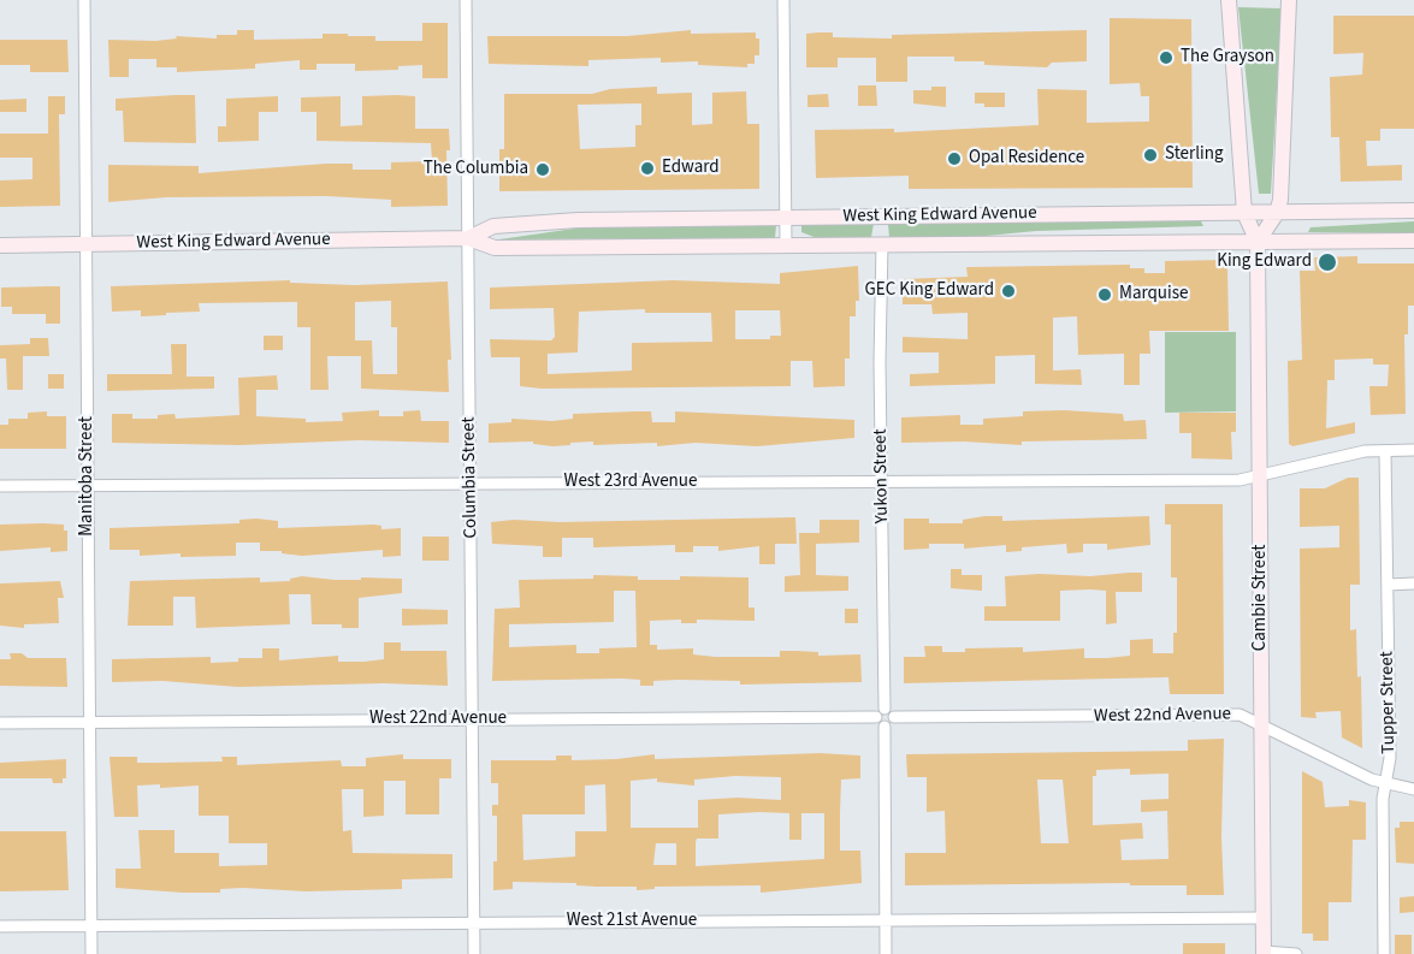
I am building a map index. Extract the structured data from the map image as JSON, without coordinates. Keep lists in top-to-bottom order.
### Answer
{
  "streets": {
    "main road": ["West King Edward Avenue", "Cambie Street"],
    "street": [
      "Manitoba Street",
      "Yukon Street",
      "Columbia Street",
      "West 23rd Avenue",
      "Tupper Street",
      "West 22nd Avenue",
      "West 21st Avenue"
    ]
  },
  "crossings": [
    ["West King Edward Avenue", "Manitoba Street"],
    ["West King Edward Avenue", "Yukon Street"],
    ["West King Edward Avenue", "Columbia Street"],
    ["West King Edward Avenue", "Cambie Street"],
    ["Manitoba Street", "West 23rd Avenue"],
    ["Manitoba Street", "West 22nd Avenue"],
    ["Manitoba Street", "West 21st Avenue"],
    ["Yukon Street", "West 23rd Avenue"],
    ["Yukon Street", "West 22nd Avenue"],
    ["Columbia Street", "West 23rd Avenue"],
    ["Columbia Street", "West 22nd Avenue"],
    ["Columbia Street", "West 21st Avenue"],
    ["West 23rd Avenue", "Cambie Street"],
    ["West 23rd Avenue", "Tupper Street"],
    ["Cambie Street", "West 22nd Avenue"],
    ["Cambie Street", "West 21st Avenue"],
    ["Tupper Street", "West 22nd Avenue"]
  ],
  "places": [
    "The Grayson",
    "Sterling",
    "Opal Residence",
    "Edward",
    "The Columbia",
    "King Edward",
    "GEC King Edward",
    "Marquise"
  ]
}
